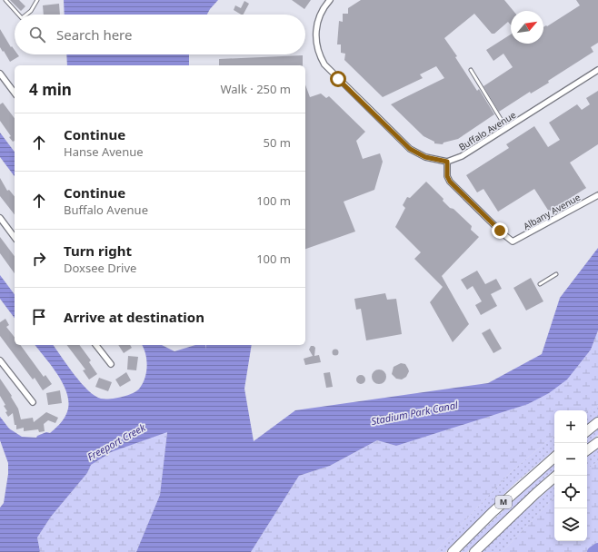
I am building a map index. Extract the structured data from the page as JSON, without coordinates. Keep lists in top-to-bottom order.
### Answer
{
  "streets": {
    "highway": ["M"],
    "street": ["Buffalo Avenue", "Albany Avenue"]
  },
  "crossings": [
    ["Buffalo Avenue", "Albany Avenue"]
  ],
  "water": ["Stadium Park Canal", "Freeport Creek"],
  "north": "top right",
  "page": {
    "search": "Search here",
    "heading": ["4 min", "Walk · 250 m"],
    "list": [
      ["Continue", "Hanse Avenue", "50 m"],
      ["Continue", "Buffalo Avenue", "100 m"],
      ["Turn right", "Doxsee Drive", "100 m"],
      "Arrive at destination"
    ],
    "map_buttons": ["+", "−"]
  }
}
